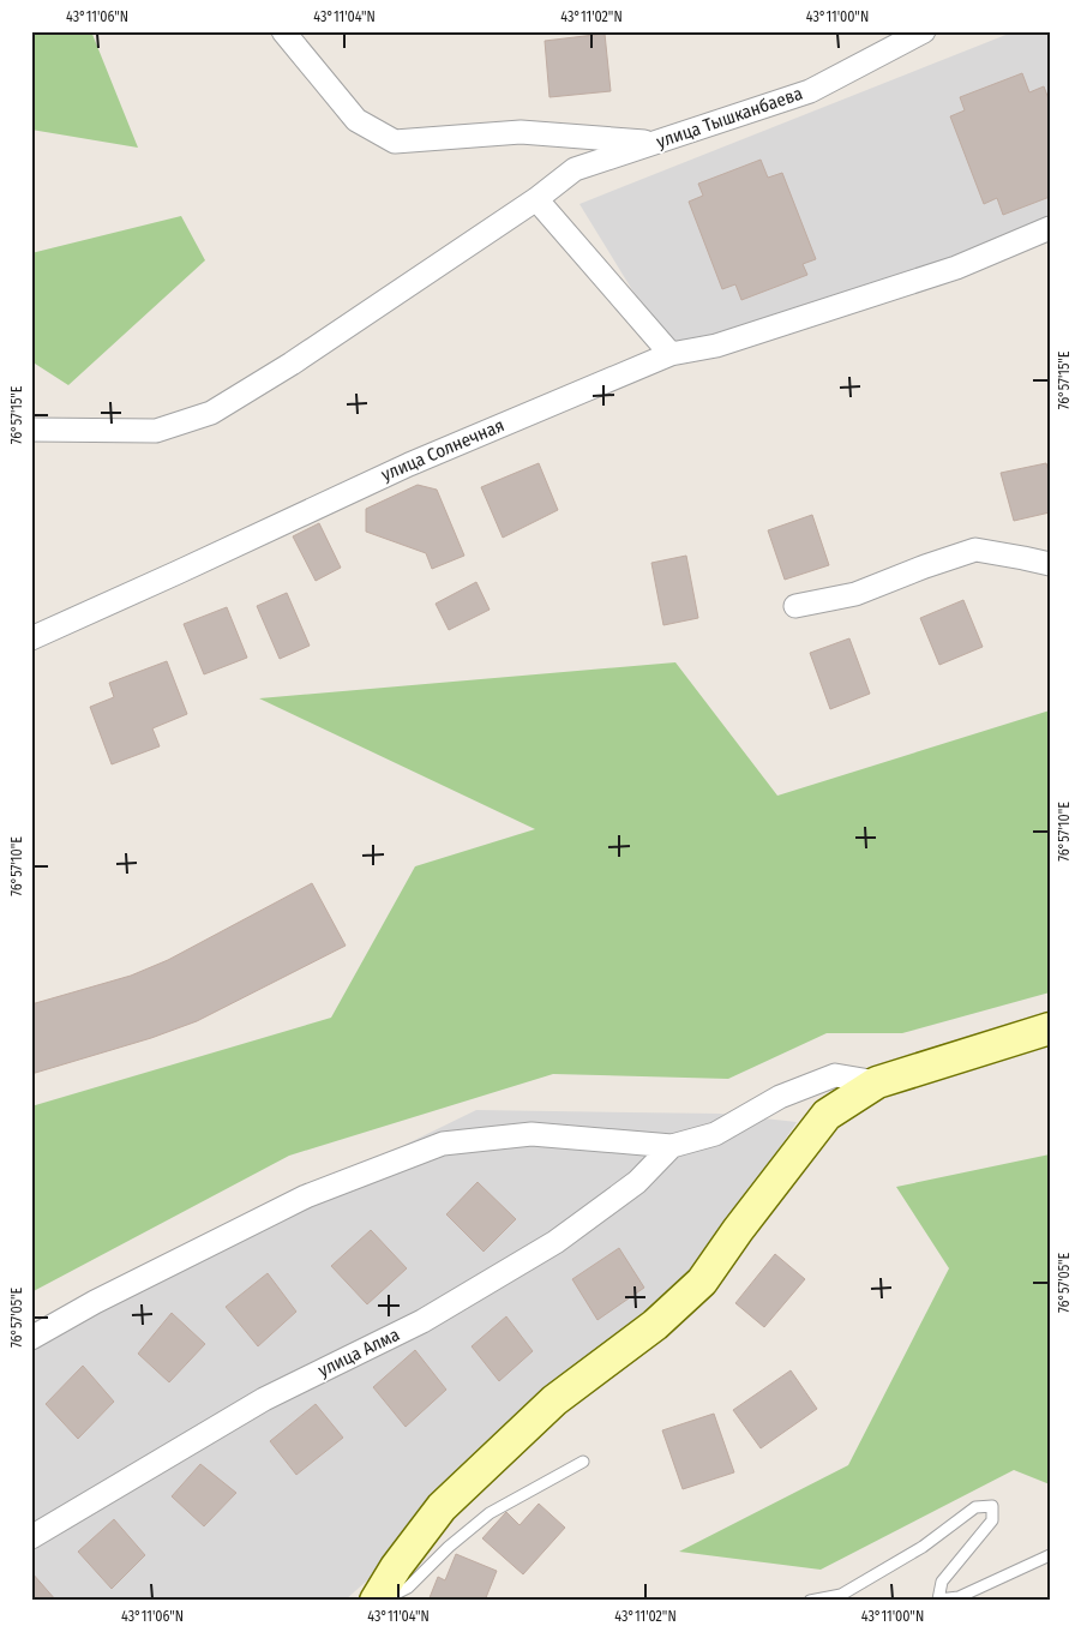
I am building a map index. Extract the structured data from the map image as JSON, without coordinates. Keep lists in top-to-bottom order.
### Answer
{
  "streets": {
    "street": ["улица Тышканбаева", "улица Солнечная", "улица Алма"]
  },
  "coordinates": [
    "43°11'06\"N",
    "43°11'04\"N",
    "43°11'02\"N",
    "43°11'00\"N",
    "76°57'15\"E",
    "76°57'10\"E",
    "76°57'05\"E"
  ]
}
